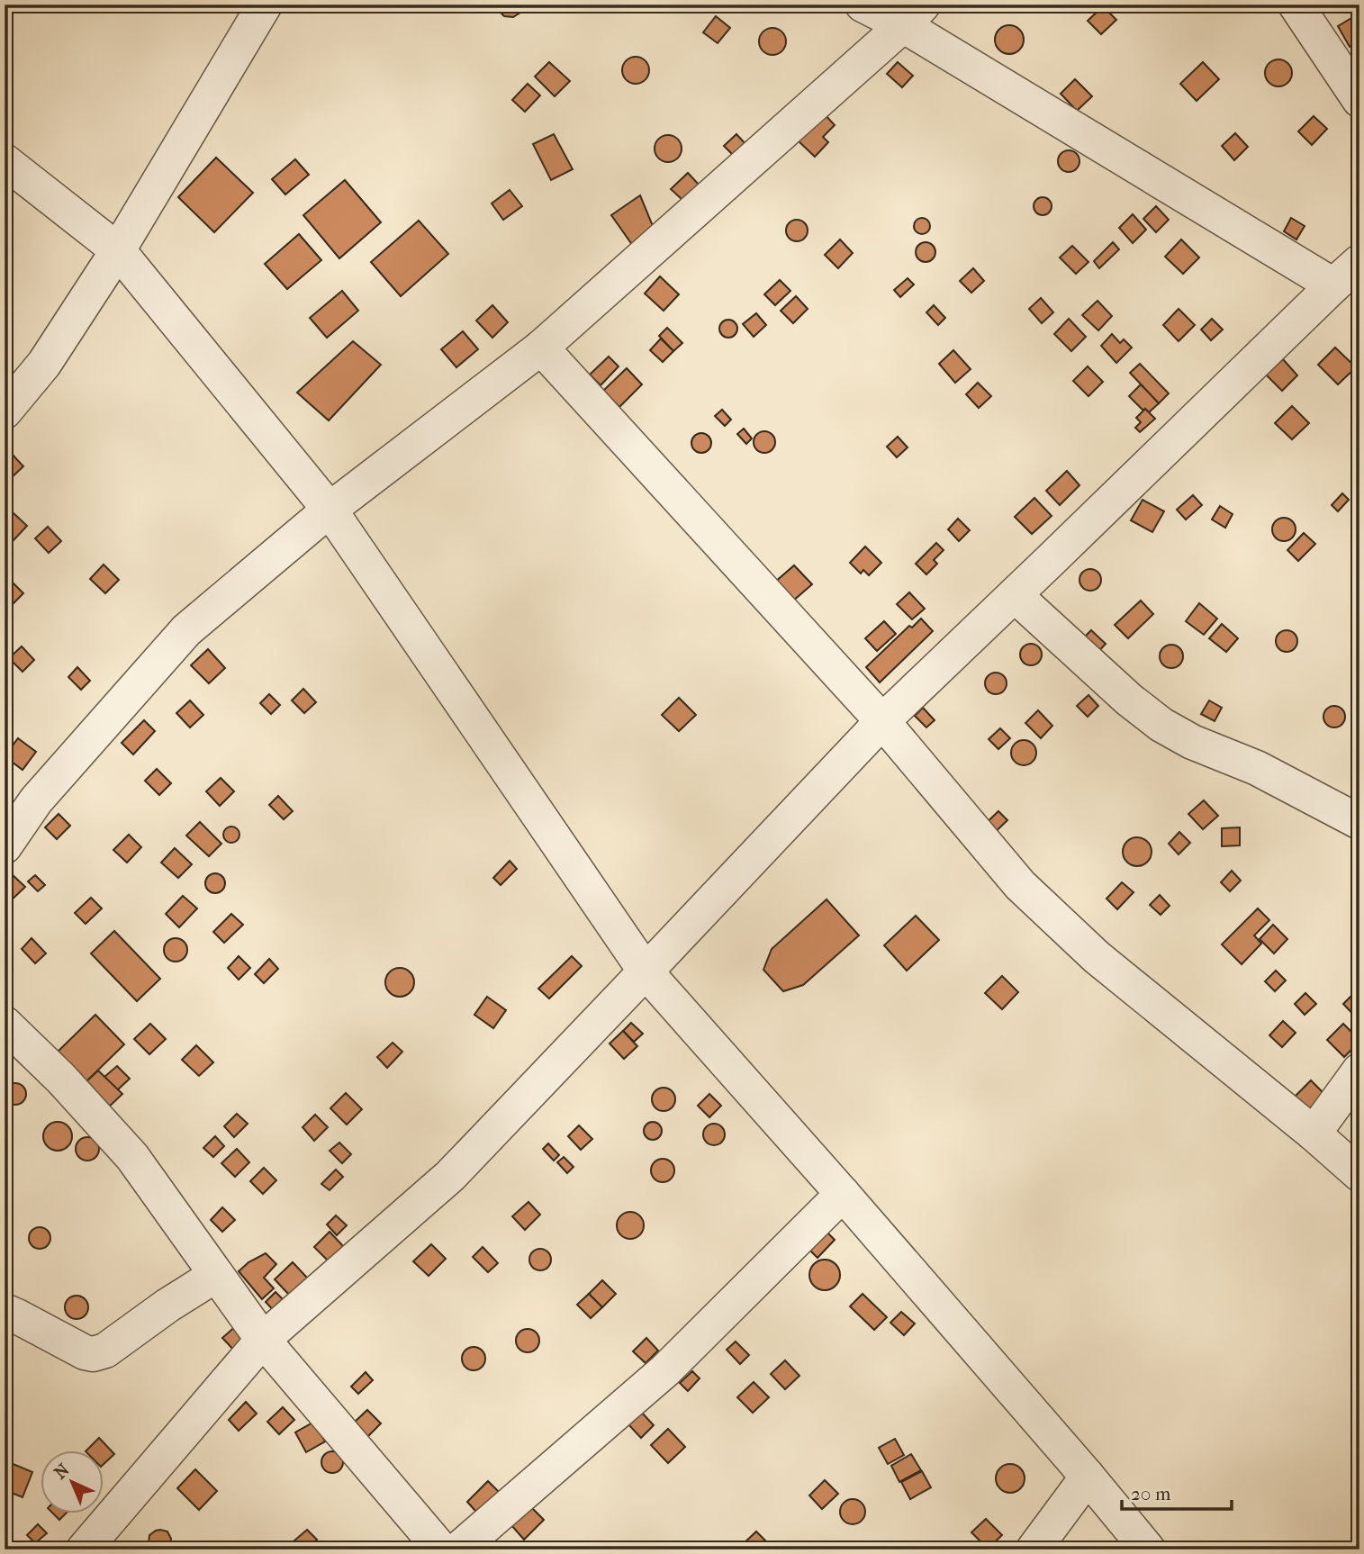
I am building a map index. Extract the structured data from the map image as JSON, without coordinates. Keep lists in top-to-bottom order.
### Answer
{
  "scale_bar": "20 m",
  "north": "top left"
}
